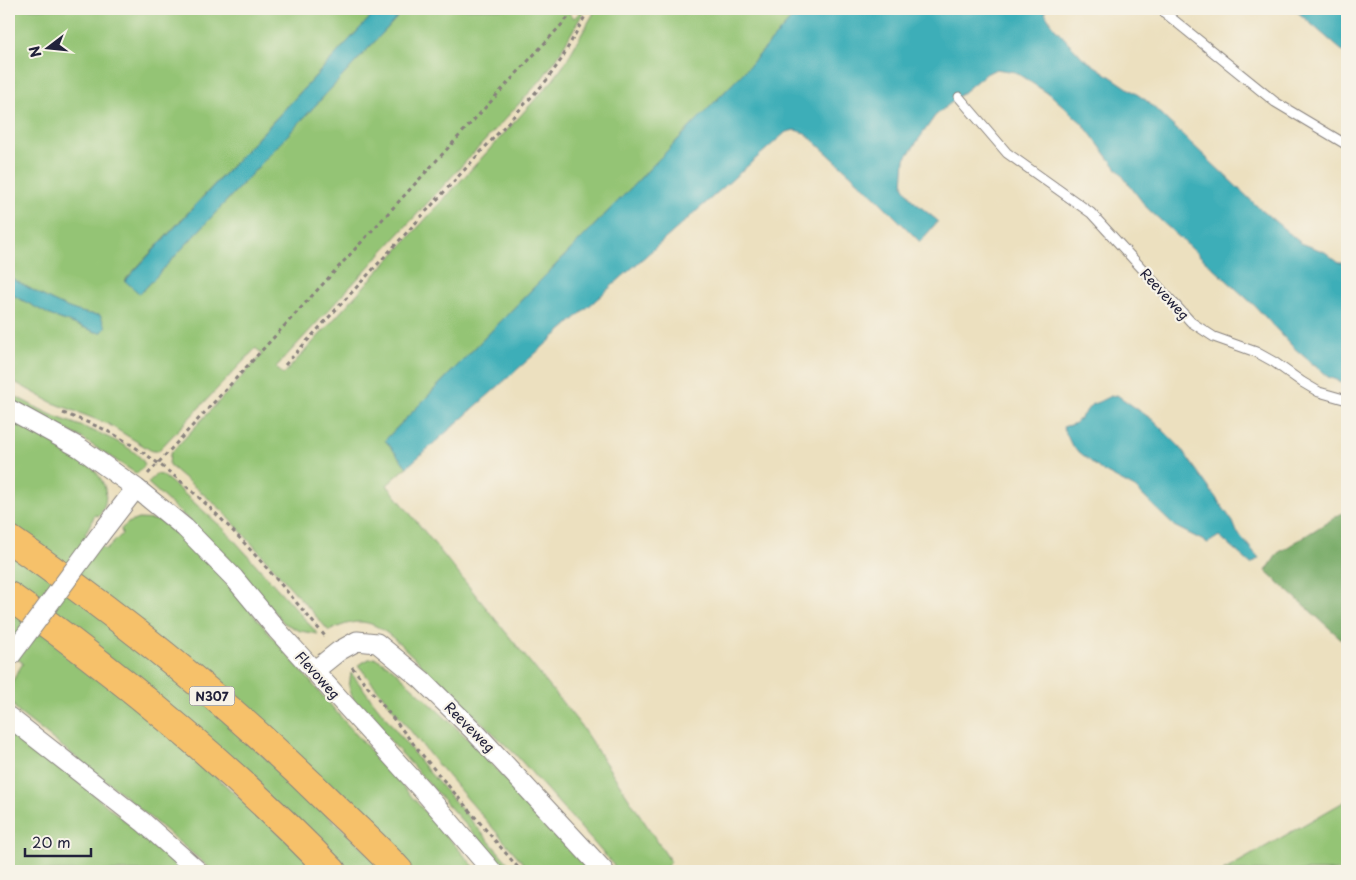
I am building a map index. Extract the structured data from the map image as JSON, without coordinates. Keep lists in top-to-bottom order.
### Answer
{
  "streets": {
    "highway": ["N307"],
    "street": ["Reeveweg", "Flevoweg"]
  },
  "crossings": [
    ["Reeveweg", "Flevoweg"]
  ],
  "scale_bar": "20 m",
  "north": "left"
}
